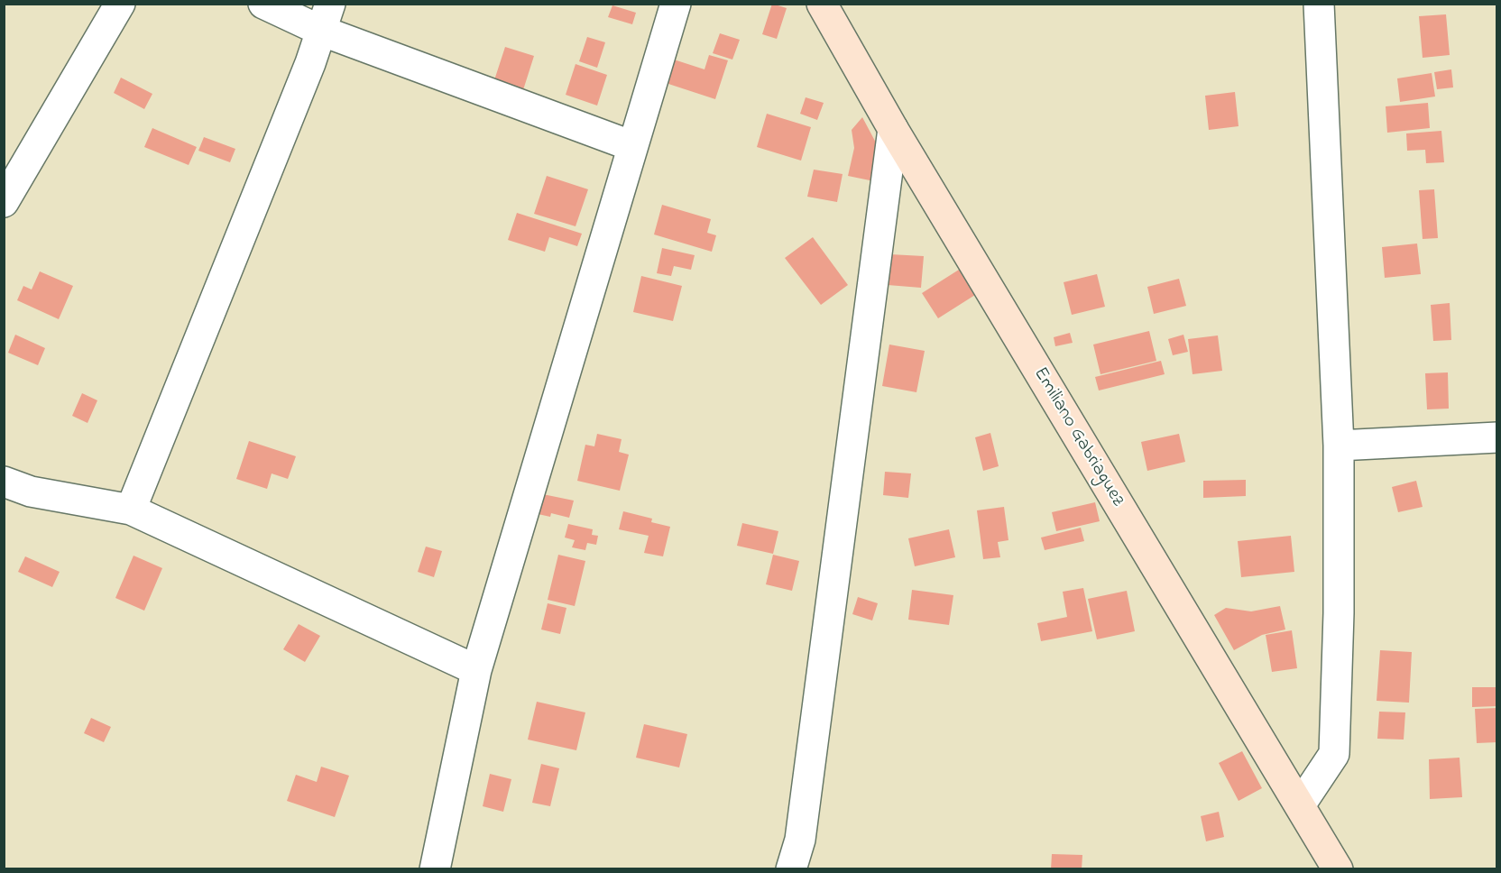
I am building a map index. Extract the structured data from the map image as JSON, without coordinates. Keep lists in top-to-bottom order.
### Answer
{
  "streets": {
    "main road": ["Emiliano Gabriaguez"]
  }
}
